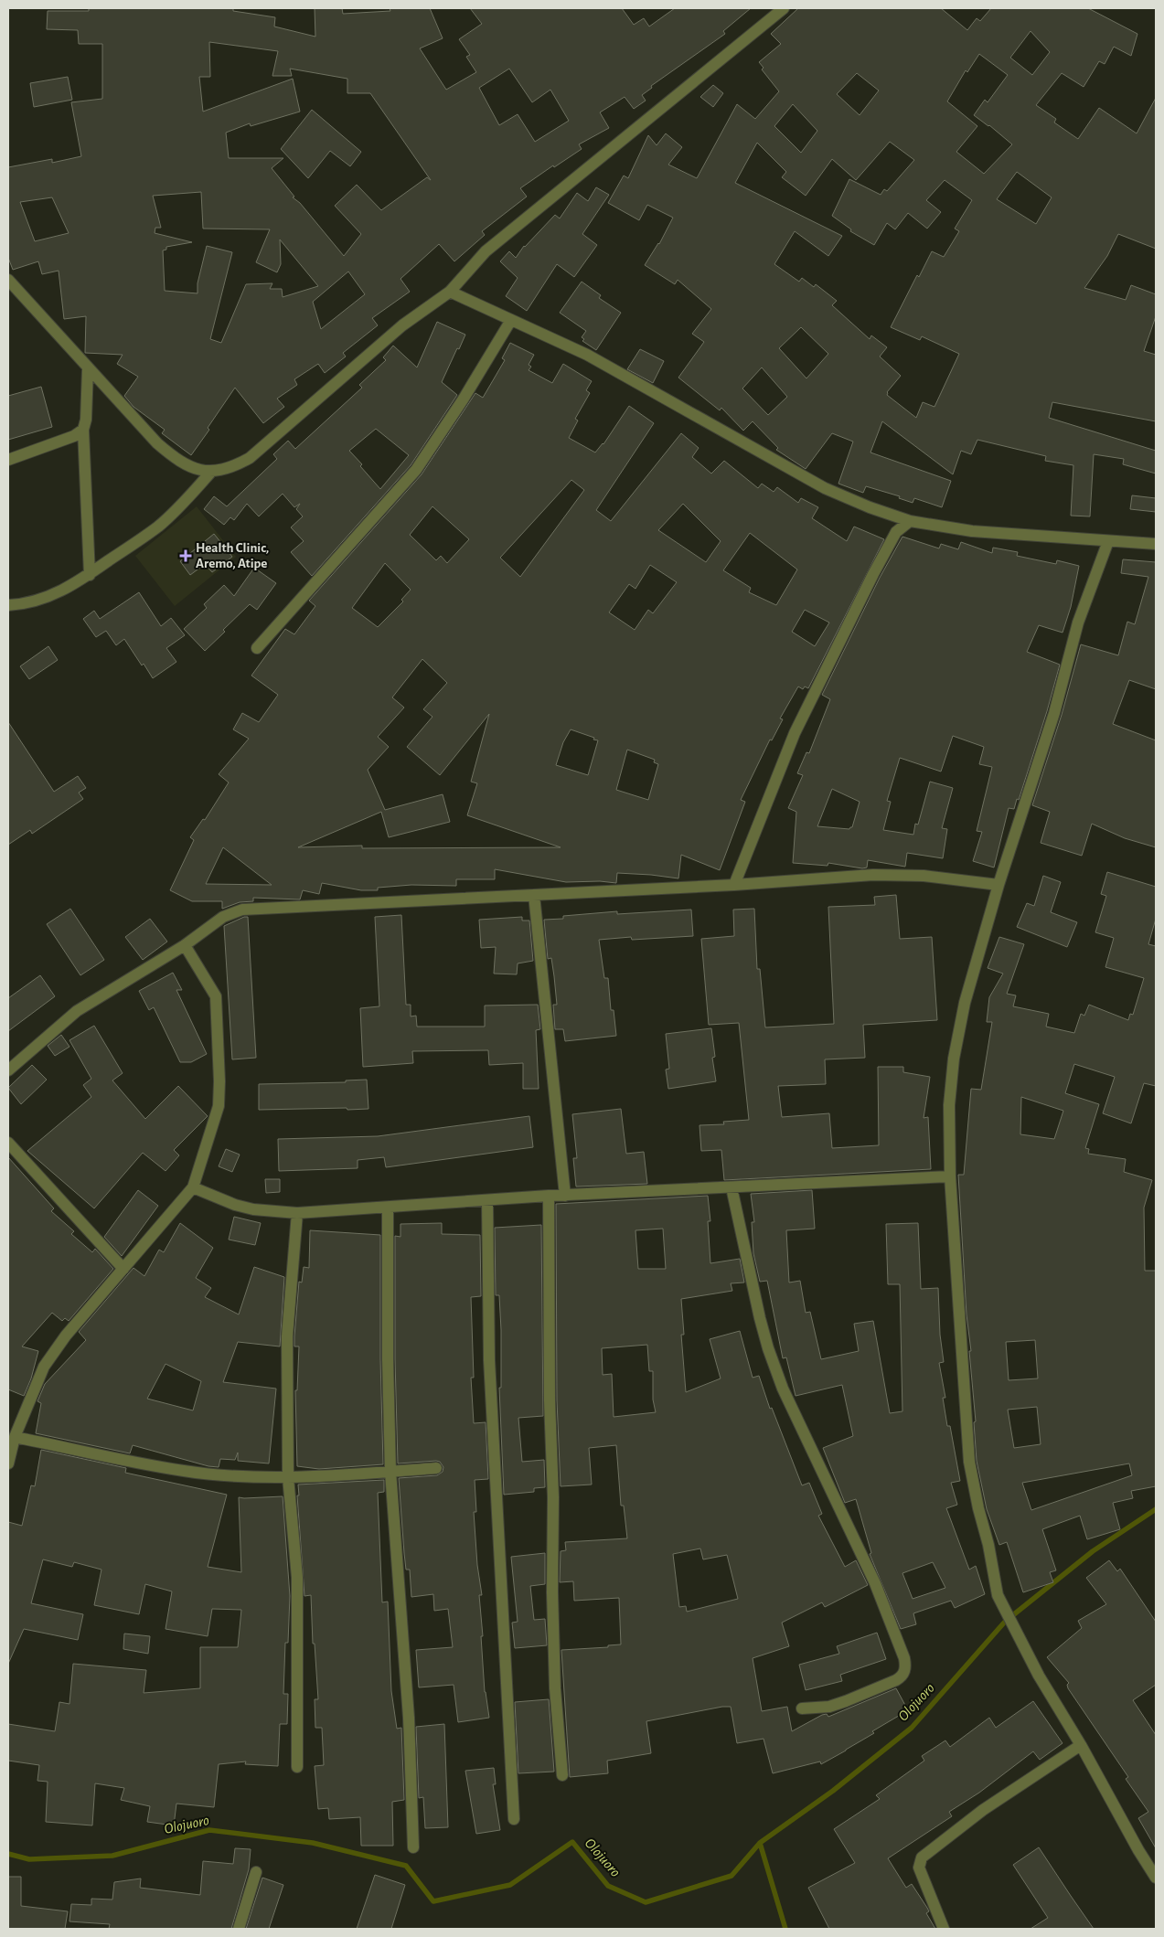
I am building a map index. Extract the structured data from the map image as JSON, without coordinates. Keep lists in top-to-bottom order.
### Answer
{
  "water": ["Olojuoro"],
  "places": {
    "health": ["Health Clinic, Aremo, Atipe"]
  }
}
